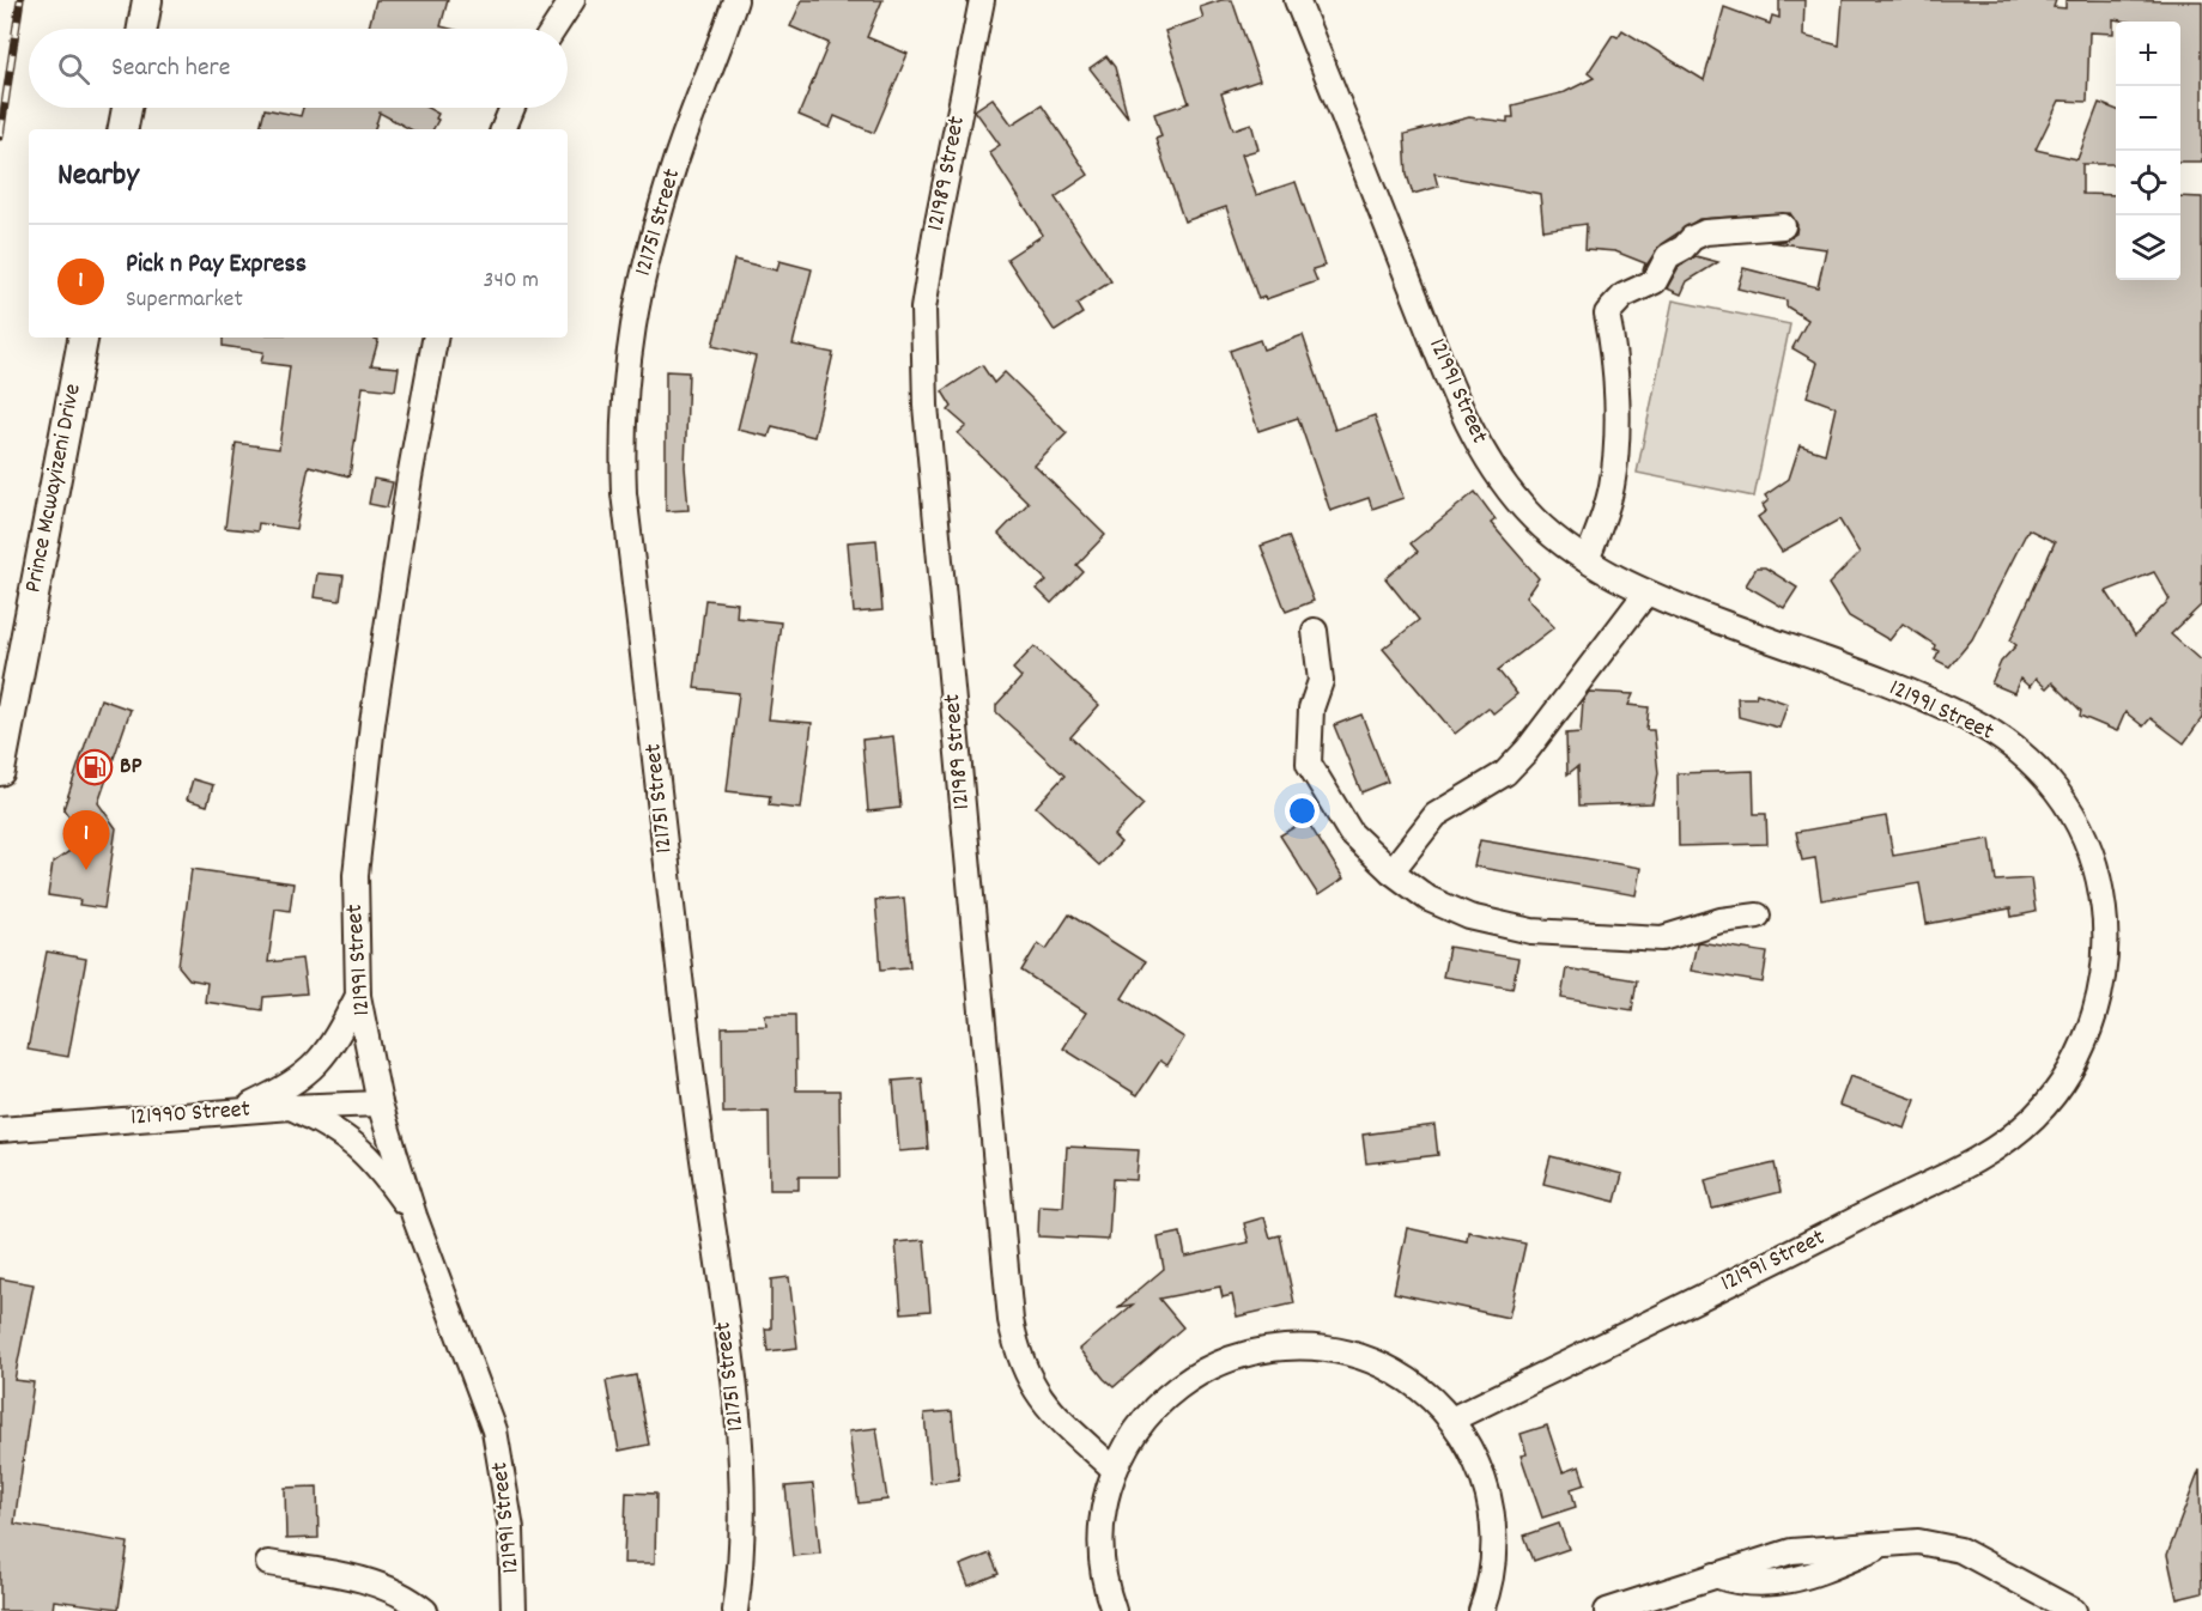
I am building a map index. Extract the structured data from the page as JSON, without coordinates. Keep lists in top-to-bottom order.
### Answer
{
  "streets": {
    "street": [
      "121989 Street",
      "121751 Street",
      "121991 Street",
      "Prince Mcwayizeni Drive",
      "121990 Street"
    ]
  },
  "crossings": [
    ["121991 Street", "121990 Street"]
  ],
  "places": {
    "fuel station": ["BP"]
  },
  "page": {
    "map_buttons": ["+", "−"],
    "search": "Search here",
    "heading": "Nearby",
    "list": [
      {
        "mark": "1",
        "name": "Pick n Pay Express",
        "note": "Supermarket",
        "value": "340 m"
      }
    ],
    "pins": "1"
  }
}
